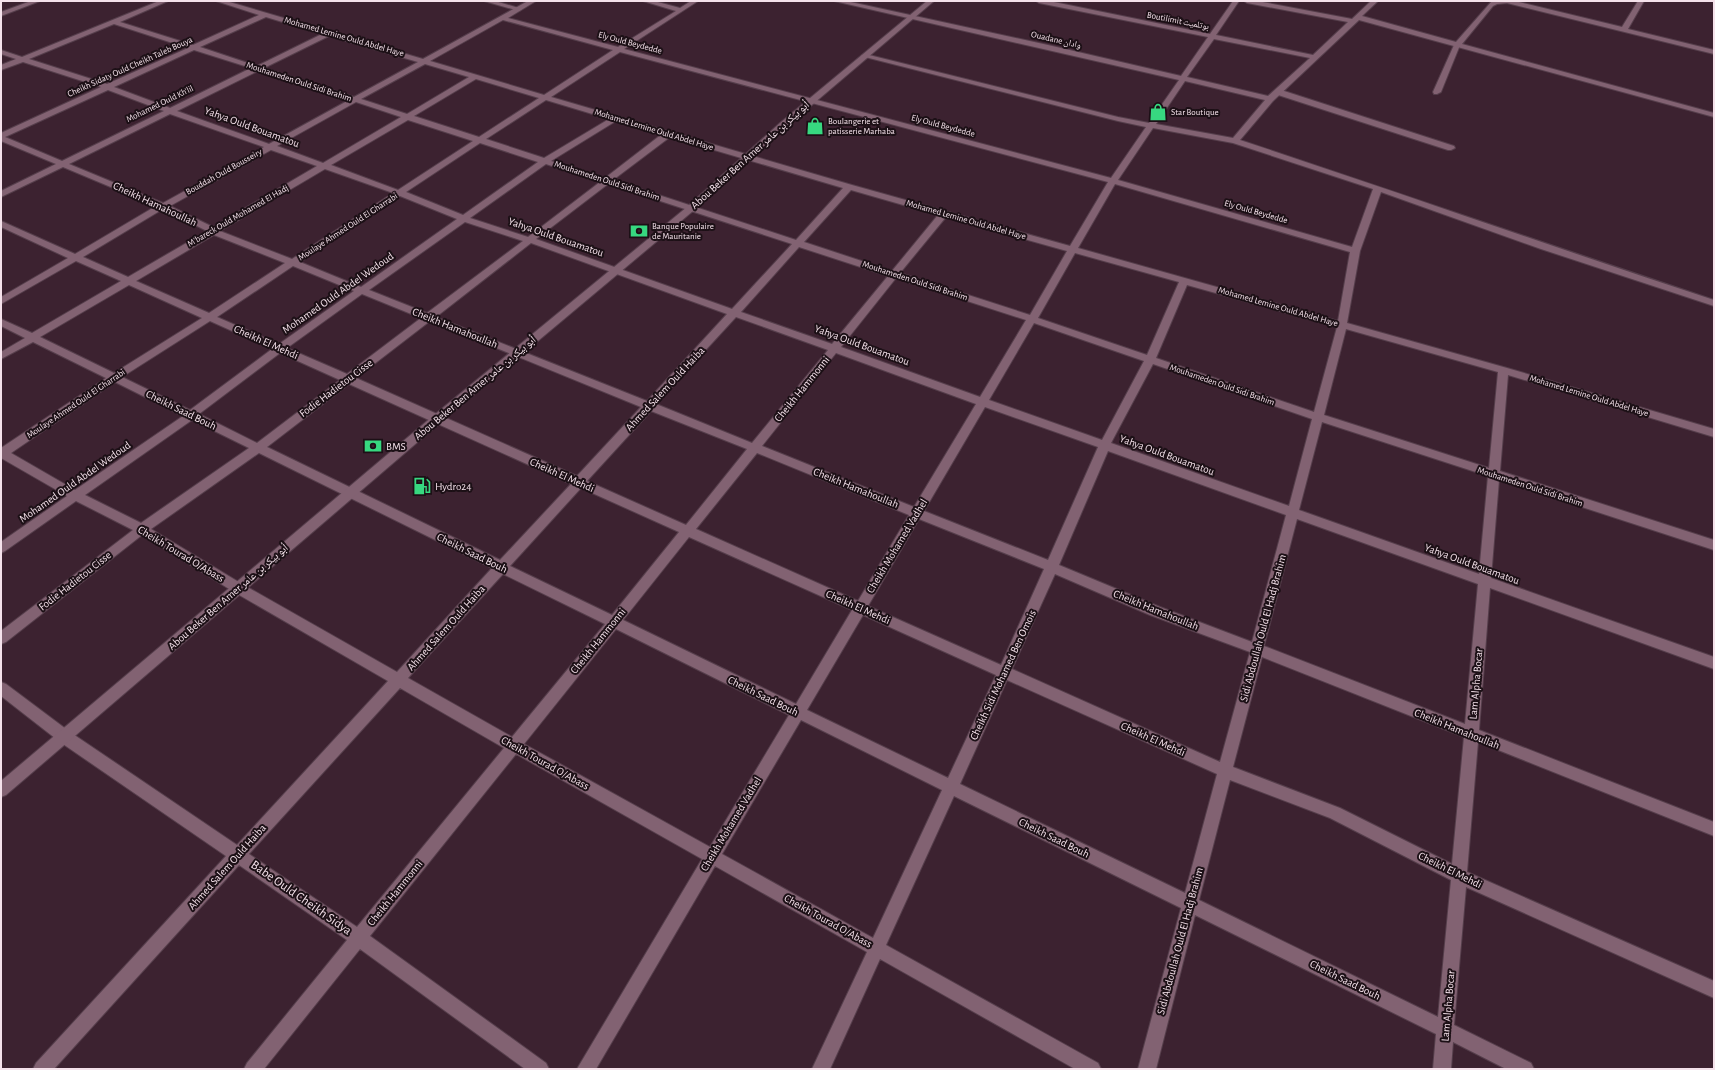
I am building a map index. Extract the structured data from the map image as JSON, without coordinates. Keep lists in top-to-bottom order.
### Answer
{
  "streets": {
    "street": [
      "Boutilimit بوتلميت",
      "Mohamed Lemine Ould Abdel Haye",
      "Ouadane وادان",
      "Ely Ould Beydedde",
      "Cheikh Sidaty Ould Cheikh Taleb Bouya",
      "Mouhameden Ould Sidi Brahim",
      "Mohamed Ould Kh'lil",
      "Yahya Ould Bouamatou",
      "Abou Beker Ben Amer أبو بيكر بن عامر",
      "Bouddah Ould Bousseiry",
      "Cheikh Hamahoullah",
      "M'bareck Ould Mohamed El Hadj",
      "Moulaye Ahmed Ould El Gharrabi",
      "Mohamed Ould Abdel Wedoud",
      "Cheikh El Mehdi",
      "Fodie Hadietou Cisse",
      "Ahmed Salem Ould Haiba",
      "Cheikh Hammonni",
      "Cheikh Saad Bouh",
      "Cheikh Mohamed Vadhel",
      "Cheikh Tourad O/Abass",
      "Sidi Abdoullah Ould El Hadj Brahim",
      "Cheikh Sidi Mohamed Ben Omois",
      "Lam Alpha Bocar",
      "Babe Ould Cheikh Sidya"
    ]
  },
  "crossings": [
    ["Boutilimit بوتلميت", "Cheikh Mohamed Vadhel"],
    ["Mohamed Lemine Ould Abdel Haye", "Cheikh Sidaty Ould Cheikh Taleb Bouya"],
    ["Mohamed Lemine Ould Abdel Haye", "Mohamed Ould Kh'lil"],
    ["Mohamed Lemine Ould Abdel Haye", "Abou Beker Ben Amer أبو بيكر بن عامر"],
    ["Mohamed Lemine Ould Abdel Haye", "Bouddah Ould Bousseiry"],
    ["Mohamed Lemine Ould Abdel Haye", "M'bareck Ould Mohamed El Hadj"],
    ["Mohamed Lemine Ould Abdel Haye", "Moulaye Ahmed Ould El Gharrabi"],
    ["Mohamed Lemine Ould Abdel Haye", "Mohamed Ould Abdel Wedoud"],
    ["Mohamed Lemine Ould Abdel Haye", "Fodie Hadietou Cisse"],
    ["Mohamed Lemine Ould Abdel Haye", "Ahmed Salem Ould Haiba"],
    ["Mohamed Lemine Ould Abdel Haye", "Cheikh Hammonni"],
    ["Mohamed Lemine Ould Abdel Haye", "Cheikh Mohamed Vadhel"],
    ["Mohamed Lemine Ould Abdel Haye", "Sidi Abdoullah Ould El Hadj Brahim"],
    ["Mohamed Lemine Ould Abdel Haye", "Cheikh Sidi Mohamed Ben Omois"],
    ["Mohamed Lemine Ould Abdel Haye", "Lam Alpha Bocar"],
    ["Ouadane وادان", "Abou Beker Ben Amer أبو بيكر بن عامر"],
    ["Ouadane وادان", "Cheikh Mohamed Vadhel"],
    ["Ely Ould Beydedde", "Abou Beker Ben Amer أبو بيكر بن عامر"],
    ["Ely Ould Beydedde", "Bouddah Ould Bousseiry"],
    ["Ely Ould Beydedde", "Moulaye Ahmed Ould El Gharrabi"],
    ["Ely Ould Beydedde", "Cheikh Mohamed Vadhel"],
    ["Ely Ould Beydedde", "Sidi Abdoullah Ould El Hadj Brahim"],
    ["Cheikh Sidaty Ould Cheikh Taleb Bouya", "Mouhameden Ould Sidi Brahim"],
    ["Cheikh Sidaty Ould Cheikh Taleb Bouya", "Yahya Ould Bouamatou"],
    ["Cheikh Sidaty Ould Cheikh Taleb Bouya", "Cheikh Hamahoullah"],
    ["Mouhameden Ould Sidi Brahim", "Mohamed Ould Kh'lil"],
    ["Mouhameden Ould Sidi Brahim", "Abou Beker Ben Amer أبو بيكر بن عامر"],
    ["Mouhameden Ould Sidi Brahim", "Bouddah Ould Bousseiry"],
    ["Mouhameden Ould Sidi Brahim", "M'bareck Ould Mohamed El Hadj"],
    ["Mouhameden Ould Sidi Brahim", "Moulaye Ahmed Ould El Gharrabi"],
    ["Mouhameden Ould Sidi Brahim", "Mohamed Ould Abdel Wedoud"],
    ["Mouhameden Ould Sidi Brahim", "Fodie Hadietou Cisse"],
    ["Mouhameden Ould Sidi Brahim", "Ahmed Salem Ould Haiba"],
    ["Mouhameden Ould Sidi Brahim", "Cheikh Hammonni"],
    ["Mouhameden Ould Sidi Brahim", "Cheikh Mohamed Vadhel"],
    ["Mouhameden Ould Sidi Brahim", "Sidi Abdoullah Ould El Hadj Brahim"],
    ["Mouhameden Ould Sidi Brahim", "Cheikh Sidi Mohamed Ben Omois"],
    ["Mouhameden Ould Sidi Brahim", "Lam Alpha Bocar"],
    ["Mohamed Ould Kh'lil", "Yahya Ould Bouamatou"],
    ["Mohamed Ould Kh'lil", "Cheikh Hamahoullah"],
    ["Yahya Ould Bouamatou", "Abou Beker Ben Amer أبو بيكر بن عامر"],
    ["Yahya Ould Bouamatou", "Bouddah Ould Bousseiry"],
    ["Yahya Ould Bouamatou", "M'bareck Ould Mohamed El Hadj"],
    ["Yahya Ould Bouamatou", "Moulaye Ahmed Ould El Gharrabi"],
    ["Yahya Ould Bouamatou", "Mohamed Ould Abdel Wedoud"],
    ["Yahya Ould Bouamatou", "Fodie Hadietou Cisse"],
    ["Yahya Ould Bouamatou", "Ahmed Salem Ould Haiba"],
    ["Yahya Ould Bouamatou", "Cheikh Hammonni"],
    ["Yahya Ould Bouamatou", "Cheikh Mohamed Vadhel"],
    ["Yahya Ould Bouamatou", "Sidi Abdoullah Ould El Hadj Brahim"],
    ["Yahya Ould Bouamatou", "Cheikh Sidi Mohamed Ben Omois"],
    ["Yahya Ould Bouamatou", "Lam Alpha Bocar"],
    ["Abou Beker Ben Amer أبو بيكر بن عامر", "Cheikh Hamahoullah"],
    ["Abou Beker Ben Amer أبو بيكر بن عامر", "Cheikh El Mehdi"],
    ["Abou Beker Ben Amer أبو بيكر بن عامر", "Cheikh Saad Bouh"],
    ["Abou Beker Ben Amer أبو بيكر بن عامر", "Cheikh Tourad O/Abass"],
    ["Abou Beker Ben Amer أبو بيكر بن عامر", "Babe Ould Cheikh Sidya"],
    ["Bouddah Ould Bousseiry", "Cheikh Hamahoullah"],
    ["Bouddah Ould Bousseiry", "Cheikh El Mehdi"],
    ["Cheikh Hamahoullah", "M'bareck Ould Mohamed El Hadj"],
    ["Cheikh Hamahoullah", "Moulaye Ahmed Ould El Gharrabi"],
    ["Cheikh Hamahoullah", "Mohamed Ould Abdel Wedoud"],
    ["Cheikh Hamahoullah", "Fodie Hadietou Cisse"],
    ["Cheikh Hamahoullah", "Ahmed Salem Ould Haiba"],
    ["Cheikh Hamahoullah", "Cheikh Hammonni"],
    ["Cheikh Hamahoullah", "Cheikh Mohamed Vadhel"],
    ["Cheikh Hamahoullah", "Sidi Abdoullah Ould El Hadj Brahim"],
    ["Cheikh Hamahoullah", "Cheikh Sidi Mohamed Ben Omois"],
    ["Cheikh Hamahoullah", "Lam Alpha Bocar"],
    ["M'bareck Ould Mohamed El Hadj", "Cheikh El Mehdi"],
    ["M'bareck Ould Mohamed El Hadj", "Cheikh Saad Bouh"],
    ["Moulaye Ahmed Ould El Gharrabi", "Cheikh El Mehdi"],
    ["Moulaye Ahmed Ould El Gharrabi", "Cheikh Saad Bouh"],
    ["Moulaye Ahmed Ould El Gharrabi", "Cheikh Tourad O/Abass"],
    ["Mohamed Ould Abdel Wedoud", "Cheikh El Mehdi"],
    ["Mohamed Ould Abdel Wedoud", "Cheikh Saad Bouh"],
    ["Mohamed Ould Abdel Wedoud", "Cheikh Tourad O/Abass"],
    ["Cheikh El Mehdi", "Fodie Hadietou Cisse"],
    ["Cheikh El Mehdi", "Ahmed Salem Ould Haiba"],
    ["Cheikh El Mehdi", "Cheikh Hammonni"],
    ["Cheikh El Mehdi", "Cheikh Mohamed Vadhel"],
    ["Cheikh El Mehdi", "Sidi Abdoullah Ould El Hadj Brahim"],
    ["Cheikh El Mehdi", "Cheikh Sidi Mohamed Ben Omois"],
    ["Cheikh El Mehdi", "Lam Alpha Bocar"],
    ["Fodie Hadietou Cisse", "Cheikh Saad Bouh"],
    ["Fodie Hadietou Cisse", "Cheikh Tourad O/Abass"],
    ["Ahmed Salem Ould Haiba", "Cheikh Saad Bouh"],
    ["Ahmed Salem Ould Haiba", "Cheikh Tourad O/Abass"],
    ["Ahmed Salem Ould Haiba", "Babe Ould Cheikh Sidya"],
    ["Cheikh Hammonni", "Cheikh Saad Bouh"],
    ["Cheikh Hammonni", "Cheikh Tourad O/Abass"],
    ["Cheikh Hammonni", "Babe Ould Cheikh Sidya"],
    ["Cheikh Saad Bouh", "Cheikh Mohamed Vadhel"],
    ["Cheikh Saad Bouh", "Sidi Abdoullah Ould El Hadj Brahim"],
    ["Cheikh Saad Bouh", "Cheikh Sidi Mohamed Ben Omois"],
    ["Cheikh Saad Bouh", "Lam Alpha Bocar"],
    ["Cheikh Mohamed Vadhel", "Cheikh Tourad O/Abass"],
    ["Cheikh Tourad O/Abass", "Cheikh Sidi Mohamed Ben Omois"]
  ],
  "places": {
    "shop": ["Star Boutique", "Boulangerie et patisserie Marhaba"],
    "bank": ["Banque Populaire de Mauritanie", "BMS"],
    "fuel station": ["Hydro24"]
  }
}
